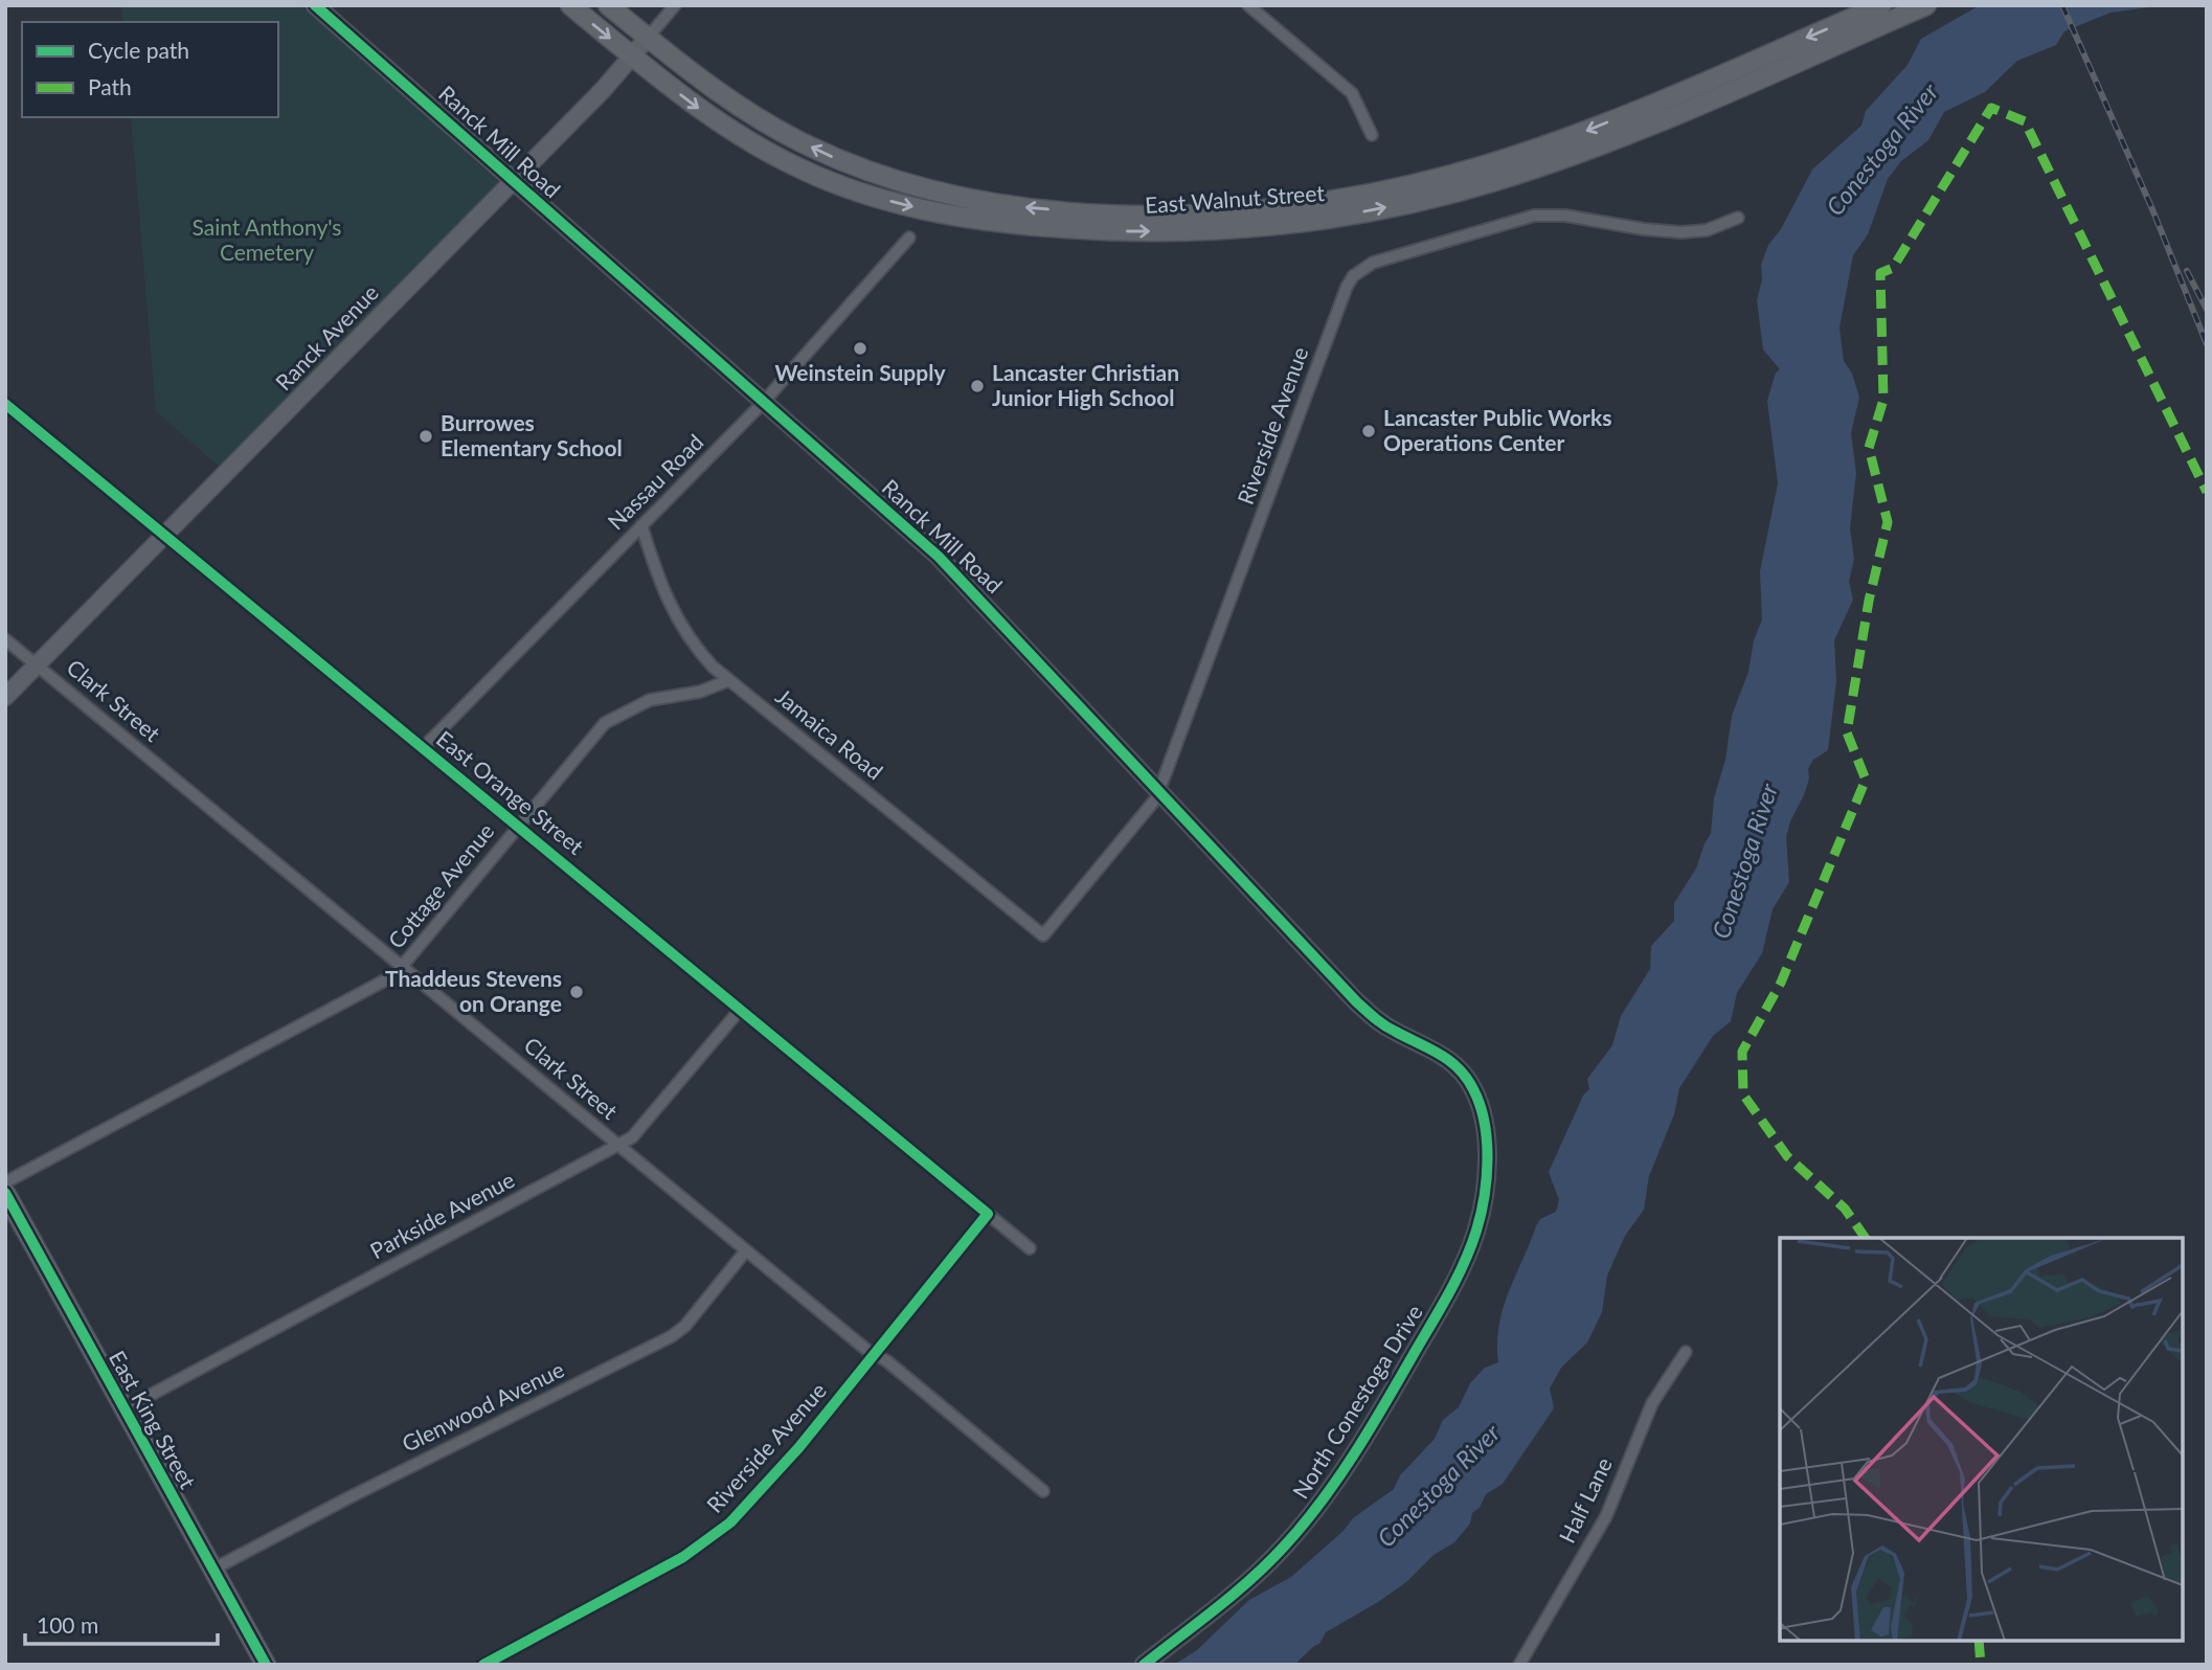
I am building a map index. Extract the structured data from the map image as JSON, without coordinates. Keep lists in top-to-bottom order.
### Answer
{
  "streets": {
    "main road": ["East Walnut Street", "East King Street"],
    "street": [
      "Ranck Mill Road",
      "Ranck Avenue",
      "Riverside Avenue",
      "Nassau Road",
      "Clark Street",
      "Jamaica Road",
      "East Orange Street",
      "Cottage Avenue",
      "Parkside Avenue",
      "North Conestoga Drive",
      "Glenwood Avenue",
      "Half Lane"
    ]
  },
  "crossings": [
    ["Ranck Mill Road", "Ranck Avenue"],
    ["Ranck Mill Road", "Riverside Avenue"],
    ["Ranck Mill Road", "Nassau Road"],
    ["Ranck Mill Road", "North Conestoga Drive"],
    ["East Walnut Street", "Ranck Avenue"],
    ["Ranck Avenue", "Clark Street"],
    ["Ranck Avenue", "East Orange Street"],
    ["Riverside Avenue", "Clark Street"],
    ["Riverside Avenue", "Jamaica Road"],
    ["Riverside Avenue", "East Orange Street"],
    ["Nassau Road", "Jamaica Road"],
    ["Nassau Road", "East Orange Street"],
    ["Clark Street", "Cottage Avenue"],
    ["Clark Street", "Parkside Avenue"],
    ["Clark Street", "Glenwood Avenue"],
    ["Jamaica Road", "Cottage Avenue"],
    ["East Orange Street", "Cottage Avenue"],
    ["East Orange Street", "Parkside Avenue"],
    ["Parkside Avenue", "East King Street"],
    ["Glenwood Avenue", "East King Street"]
  ],
  "water": ["Conestoga River"],
  "parks": ["Saint Anthony's Cemetery"],
  "places": [
    "Weinstein Supply",
    "Lancaster Christian Junior High School",
    "Lancaster Public Works Operations Center",
    "Burrowes Elementary School",
    "Thaddeus Stevens on Orange"
  ],
  "legend": ["Cycle path", "Path"],
  "scale_bar": "100 m"
}
